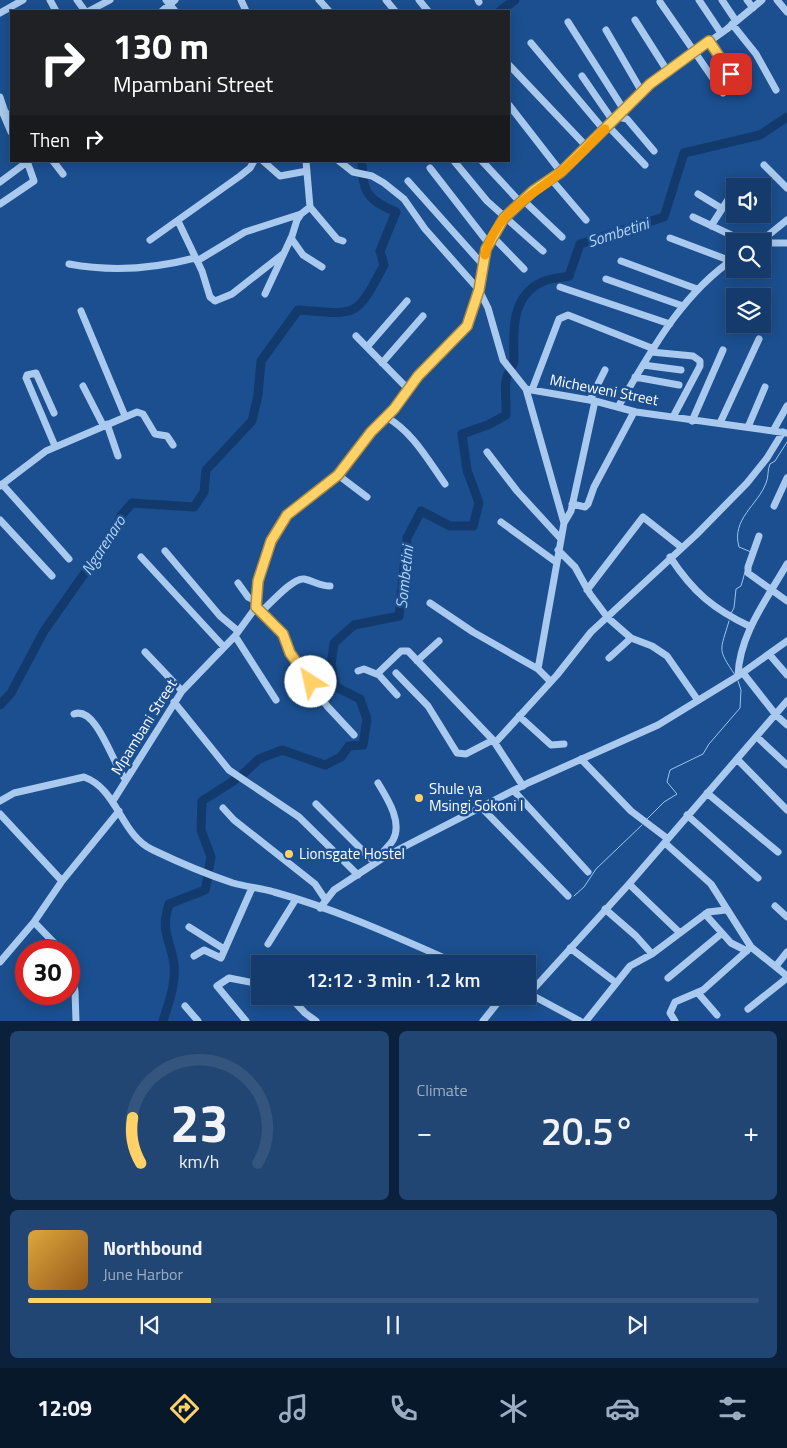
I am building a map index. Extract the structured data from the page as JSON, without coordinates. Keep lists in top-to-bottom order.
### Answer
{
  "streets": {
    "street": ["Micheweni Street", "Mpambani Street"]
  },
  "crossings": [
    ["Micheweni Street", "Mpambani Street"]
  ],
  "water": ["Sombetini", "Ngarenaro"],
  "places": ["Shule ya Msingi Sokoni I", "Lionsgate Hostel"],
  "page": {
    "turn": ["130 m", "Mpambani Street"],
    "then": "Then",
    "limit": "30",
    "trip": "12:12 · 3 min · 1.2 km",
    "tile": "Climate",
    "heat": ["−", "20.5°", "+"],
    "song": ["Northbound", "June Harbor"],
    "tabs": "12:09",
    "gauge": ["23", "km/h"]
  }
}
